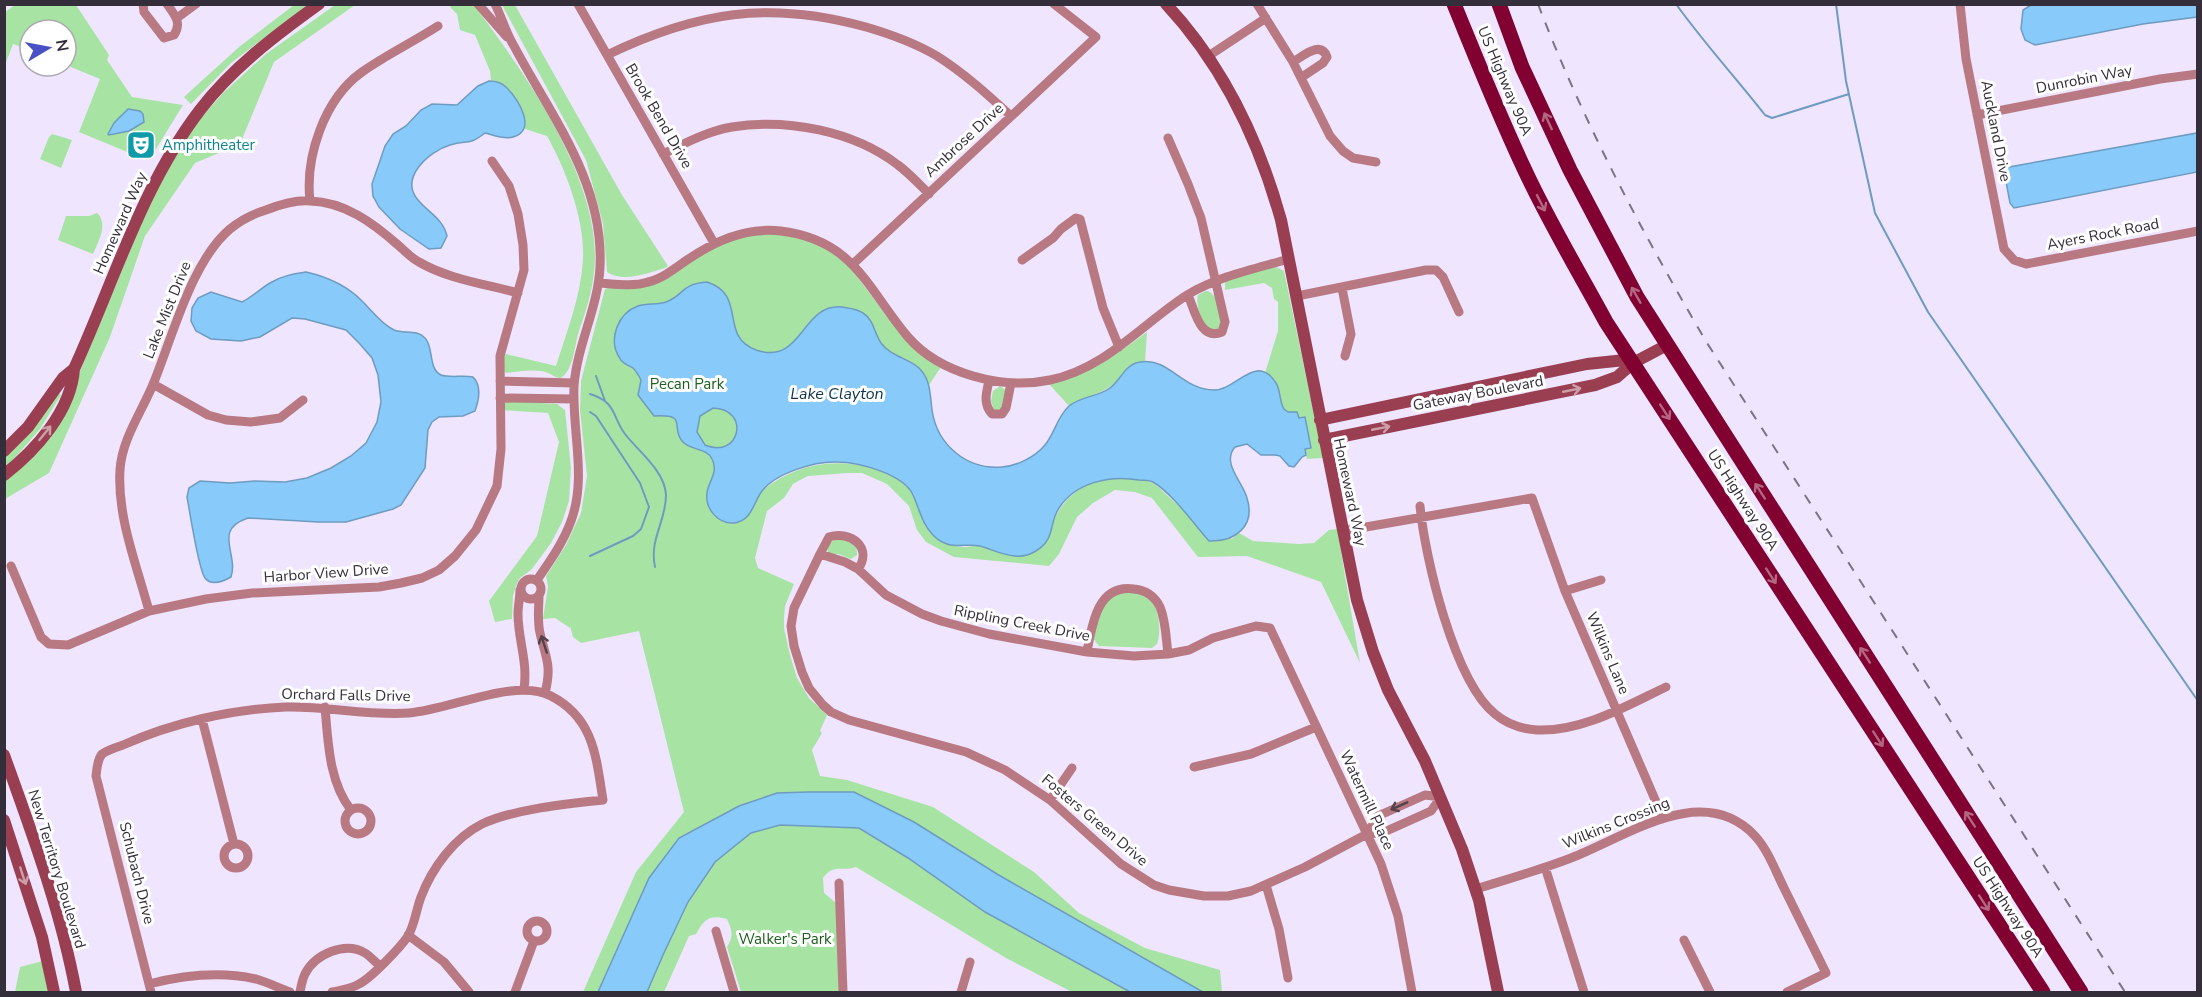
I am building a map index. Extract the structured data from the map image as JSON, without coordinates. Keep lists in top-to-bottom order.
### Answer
{
  "streets": {
    "main road": ["US Highway 90A"],
    "street": [
      "Dunrobin Way",
      "Brook Bend Drive",
      "Auckland Drive",
      "Ambrose Drive",
      "Homeward Way",
      "Ayers Rock Road",
      "Lake Mist Drive",
      "Gateway Boulevard",
      "Harbor View Drive",
      "Rippling Creek Drive",
      "Wilkins Lane",
      "Orchard Falls Drive",
      "Watermill Place",
      "Fosters Green Drive",
      "Wilkins Crossing",
      "New Territory Boulevard",
      "Schubach Drive"
    ]
  },
  "crossings": [
    ["Dunrobin Way", "Auckland Drive"],
    ["US Highway 90A", "Gateway Boulevard"],
    ["Auckland Drive", "Ayers Rock Road"],
    ["Homeward Way", "Gateway Boulevard"],
    ["Homeward Way", "Fosters Green Drive"],
    ["Homeward Way", "Wilkins Crossing"],
    ["Lake Mist Drive", "Harbor View Drive"],
    ["Rippling Creek Drive", "Watermill Place"],
    ["Rippling Creek Drive", "Fosters Green Drive"],
    ["Wilkins Lane", "Wilkins Crossing"],
    ["Orchard Falls Drive", "Schubach Drive"],
    ["Watermill Place", "Fosters Green Drive"]
  ],
  "water": ["Lake Clayton"],
  "parks": ["Pecan Park", "Walker's Park"],
  "places": {
    "theatre": ["Amphitheater"]
  },
  "north": "right"
}
